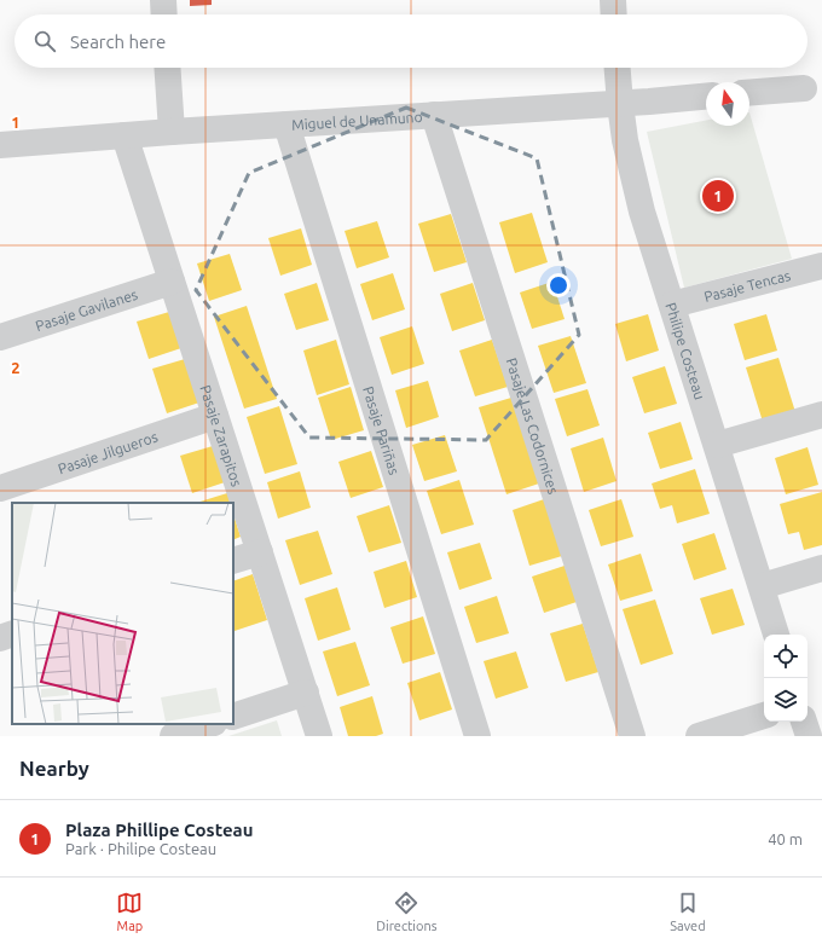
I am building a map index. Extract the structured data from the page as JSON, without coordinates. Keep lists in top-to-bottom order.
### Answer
{
  "streets": {
    "street": [
      "Miguel de Unamuno",
      "Pasaje Tencas",
      "Pasaje Gavilanes",
      "Philipe Costeau",
      "Pasaje Las Codornices",
      "Pasaje Pariñas",
      "Pasaje Zarapitos",
      "Pasaje Jilgueros"
    ]
  },
  "crossings": [
    ["Miguel de Unamuno", "Philipe Costeau"],
    ["Miguel de Unamuno", "Pasaje Las Codornices"],
    ["Miguel de Unamuno", "Pasaje Pariñas"],
    ["Miguel de Unamuno", "Pasaje Zarapitos"],
    ["Pasaje Tencas", "Philipe Costeau"],
    ["Pasaje Gavilanes", "Pasaje Zarapitos"],
    ["Pasaje Zarapitos", "Pasaje Jilgueros"]
  ],
  "north": "top",
  "page": {
    "search": "Search here",
    "pins": "1",
    "heading": "Nearby",
    "list": [
      {
        "mark": "1",
        "name": "Plaza Phillipe Costeau",
        "note": "Park · Philipe Costeau",
        "value": "40 m"
      }
    ],
    "nav": ["Map", "Directions", "Saved"]
  },
  "grid": {
    "rows": ["1", "2"]
  }
}
